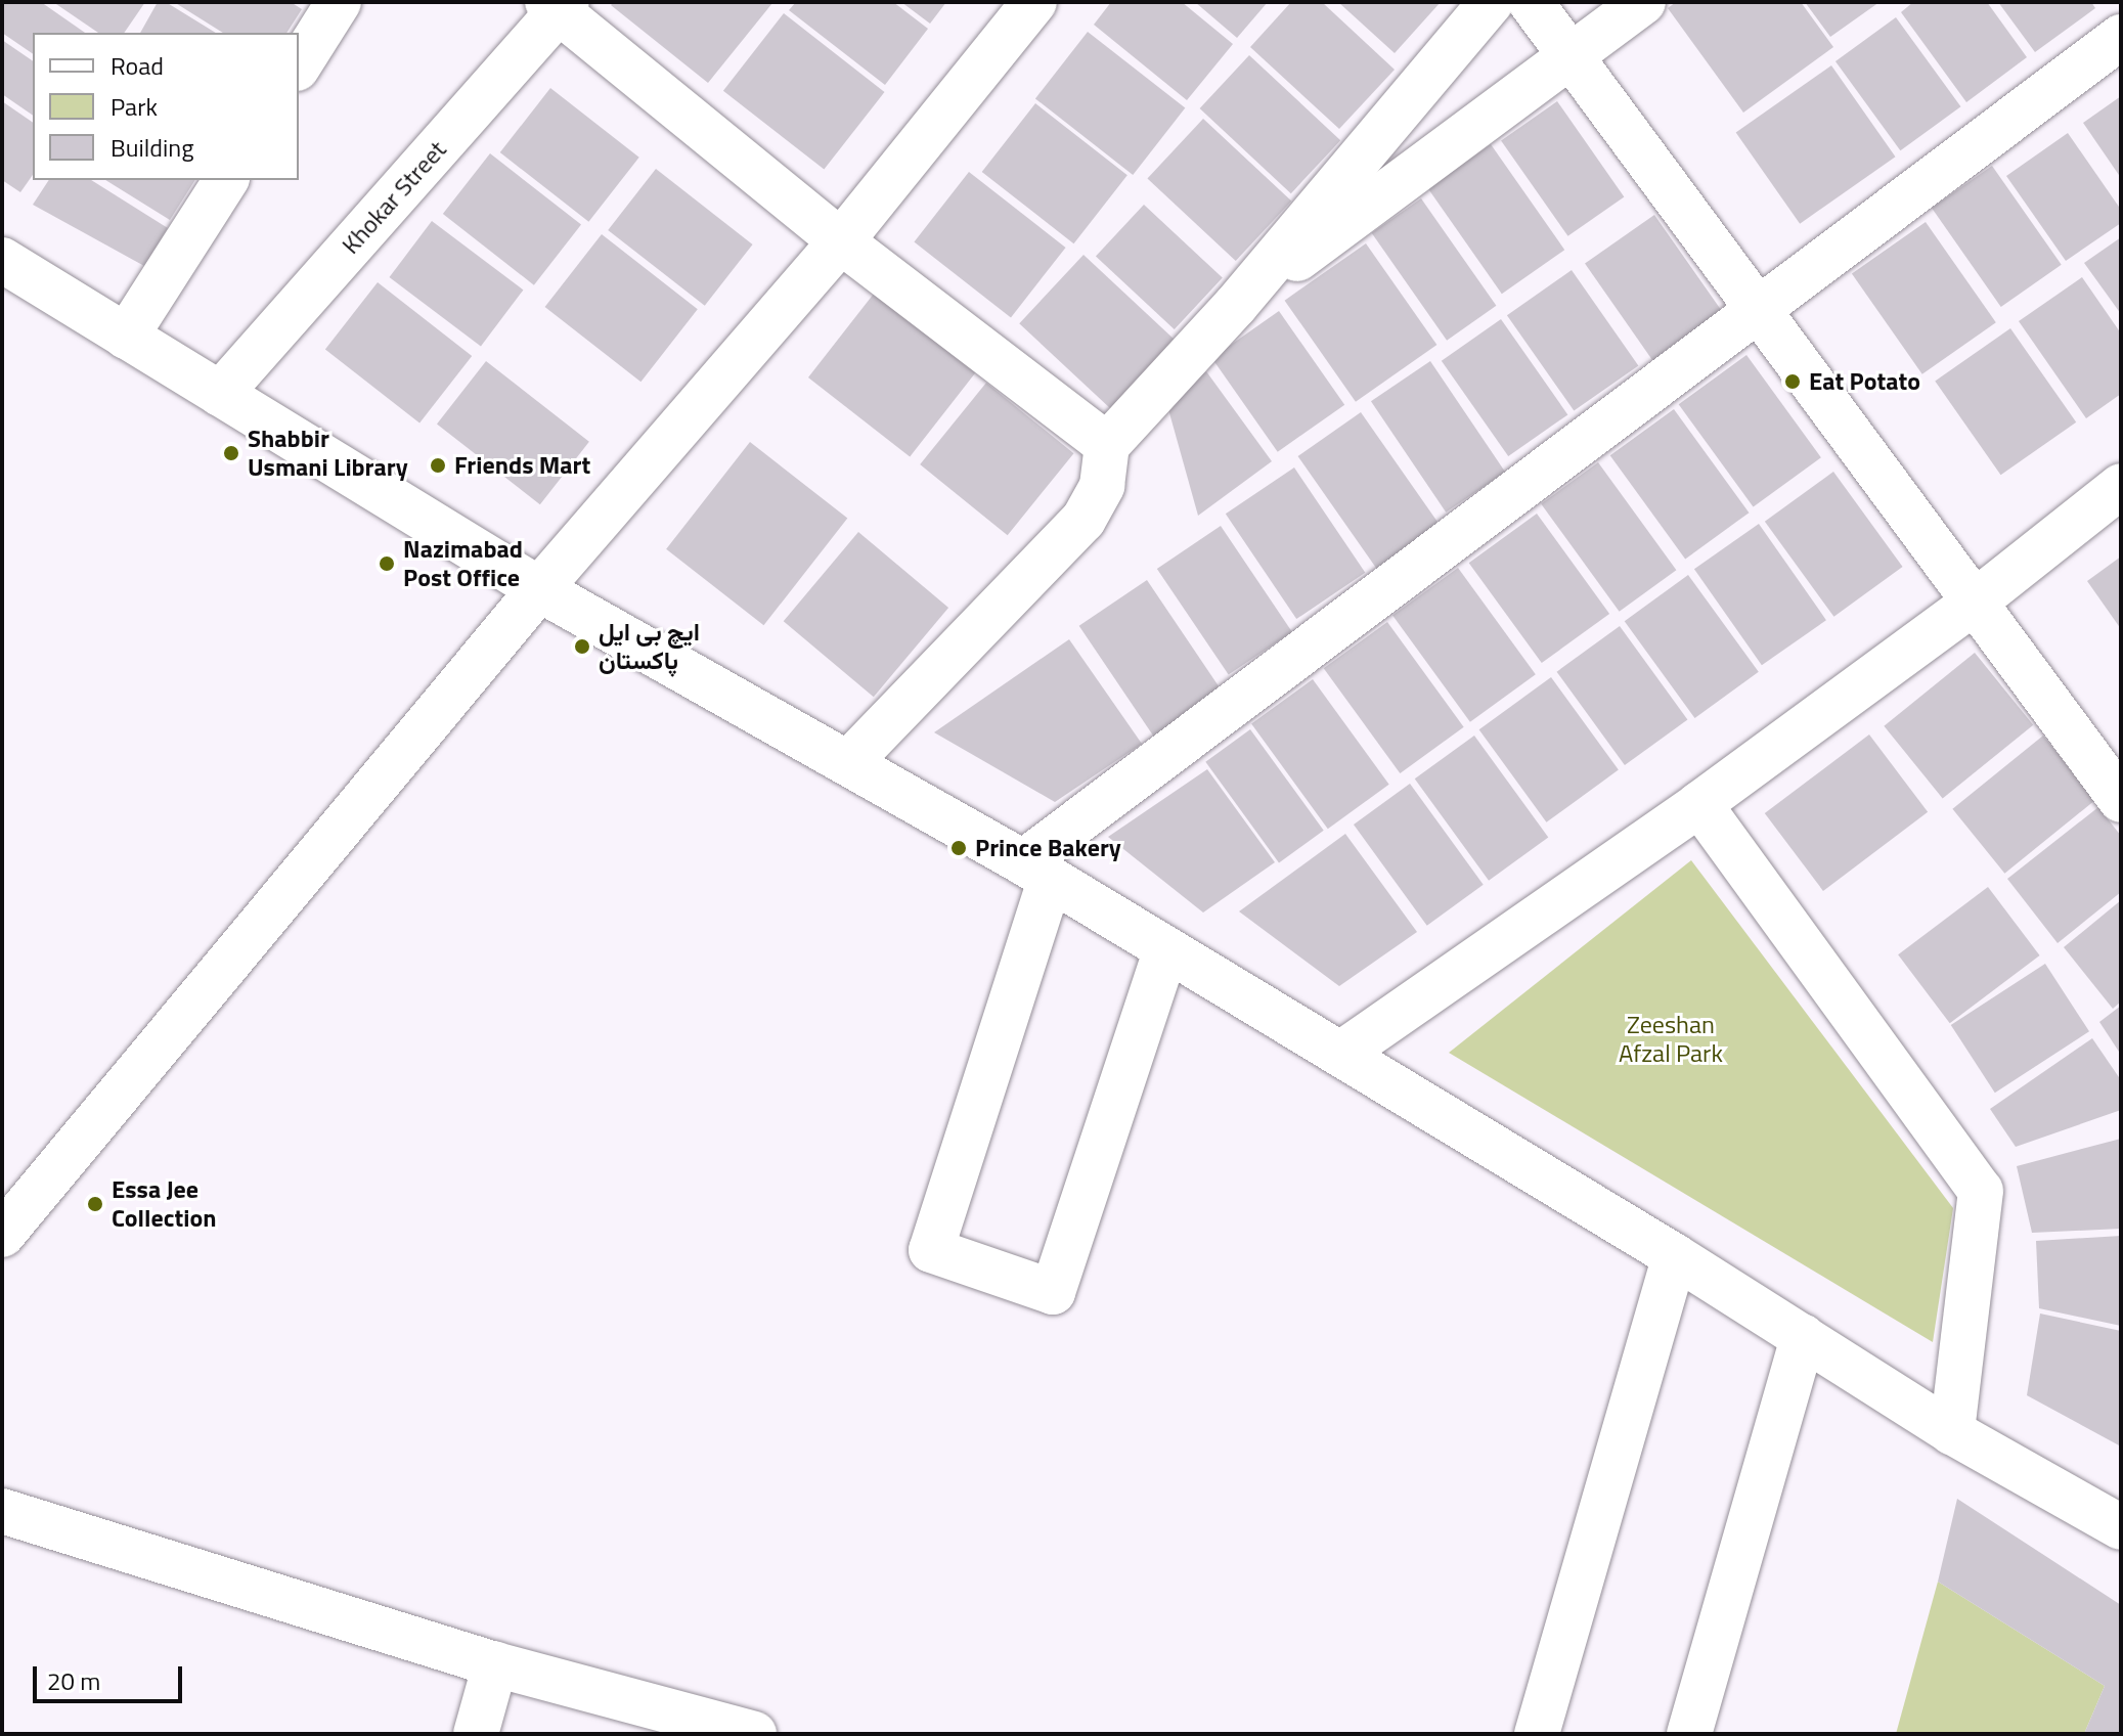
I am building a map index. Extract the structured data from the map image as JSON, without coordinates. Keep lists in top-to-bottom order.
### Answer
{
  "streets": {
    "street": ["Khokar Street"]
  },
  "parks": ["Zeeshan Afzal Park"],
  "places": [
    "Eat Potato",
    "Shabbir Usmani Library",
    "Friends Mart",
    "Nazimabad Post Office",
    "ایچ بی ایل پاکستان",
    "Prince Bakery",
    "Essa Jee Collection"
  ],
  "legend": ["Road", "Park", "Building"],
  "scale_bar": "20 m"
}
